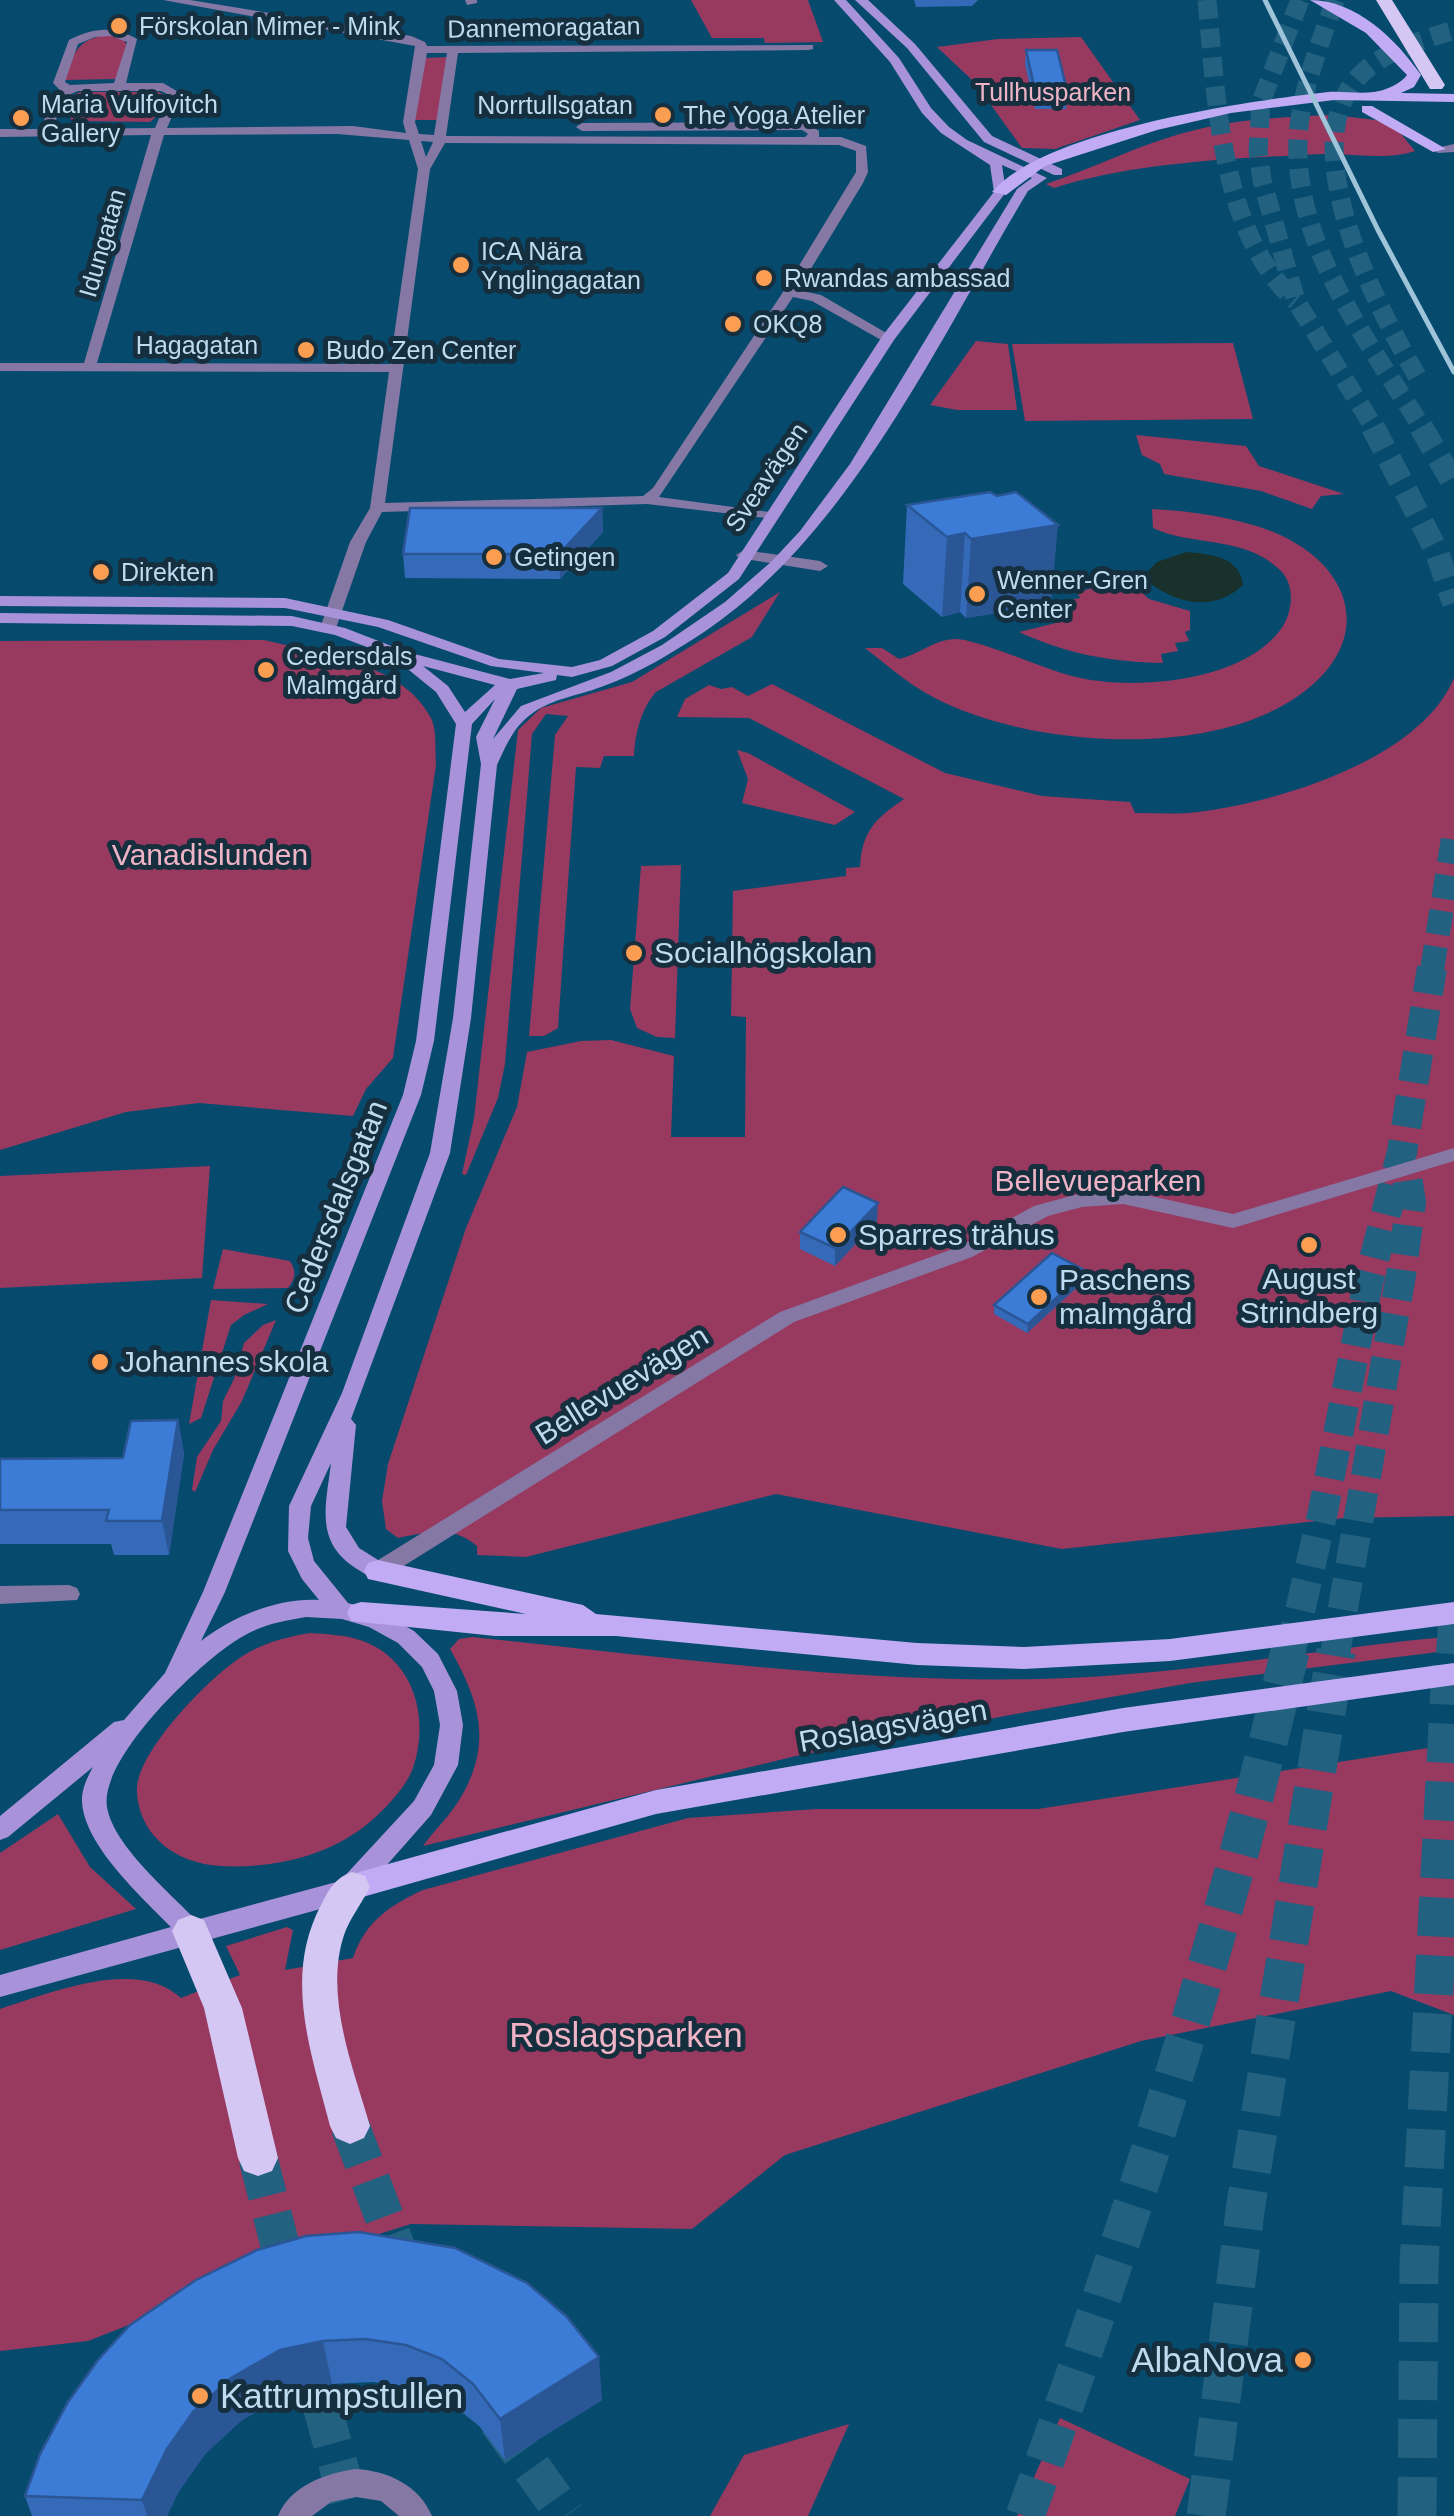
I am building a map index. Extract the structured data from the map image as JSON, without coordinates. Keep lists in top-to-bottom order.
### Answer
{
  "streets": {
    "main road": ["Sveavägen", "Cedersdalsgatan", "Roslagsvägen"],
    "street": [
      "Dannemoragatan",
      "Norrtullsgatan",
      "Idungatan",
      "Hagagatan",
      "Bellevuevägen"
    ]
  },
  "crossings": [
    ["Norrtullsgatan", "Idungatan"],
    ["Idungatan", "Hagagatan"],
    ["Cedersdalsgatan", "Roslagsvägen"]
  ],
  "parks": [
    "Tullhusparken",
    "Vanadislunden",
    "Bellevueparken",
    "Roslagsparken"
  ],
  "places": [
    "Förskolan Mimer - Mink",
    "The Yoga Atelier",
    "Maria Vulfovitch Gallery",
    "ICA Nära Ynglingagatan",
    "Rwandas ambassad",
    "OKQ8",
    "Budo Zen Center",
    "Getingen",
    "Direkten",
    "Wenner-Gren Center",
    "Cedersdals Malmgård",
    "Socialhögskolan",
    "Sparres trähus",
    "August Strindberg",
    "Paschens malmgård",
    "Johannes skola",
    "AlbaNova",
    "Kattrumpstullen"
  ]
}
